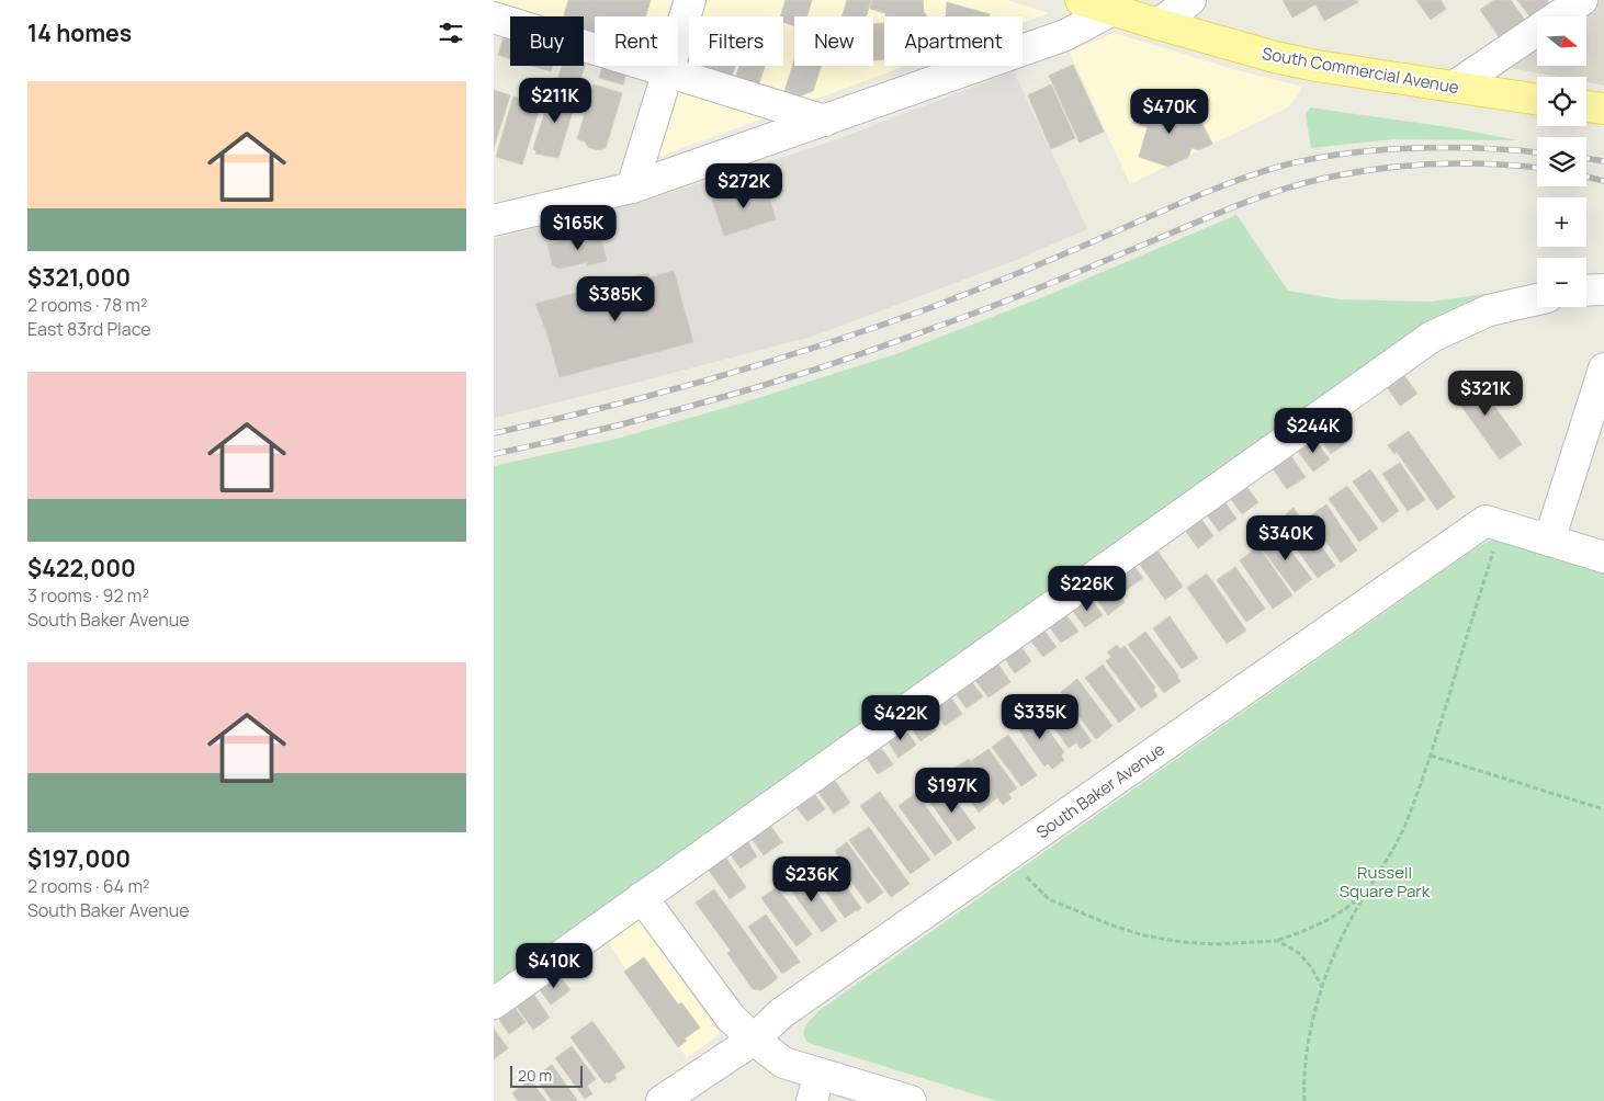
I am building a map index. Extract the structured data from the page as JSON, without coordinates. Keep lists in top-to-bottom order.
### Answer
{
  "streets": {
    "main road": ["South Commercial Avenue"],
    "street": ["South Baker Avenue"]
  },
  "parks": ["Russell Square Park"],
  "scale_bar": "20 m",
  "north": "right",
  "page": {
    "heading": "14 homes",
    "map_buttons": ["+", "−"],
    "chip": [
      "Buy",
      "Rent",
      "Filters",
      "New",
      "Apartment"
    ],
    "list": [
      {
        "name": "$321,000",
        "note": "2 rooms · 78 m² · East 83rd Place"
      },
      {
        "name": "$422,000",
        "note": "3 rooms · 92 m² · South Baker Avenue"
      },
      {
        "name": "$197,000",
        "note": "2 rooms · 64 m² · South Baker Avenue"
      }
    ],
    "price": [
      "$211K",
      "$470K",
      "$272K",
      "$165K",
      "$385K",
      "$321K",
      "$244K",
      "$340K",
      "$226K",
      "$335K",
      "$422K",
      "$197K",
      "$236K",
      "$410K"
    ],
    "scale": "20 m"
  }
}
